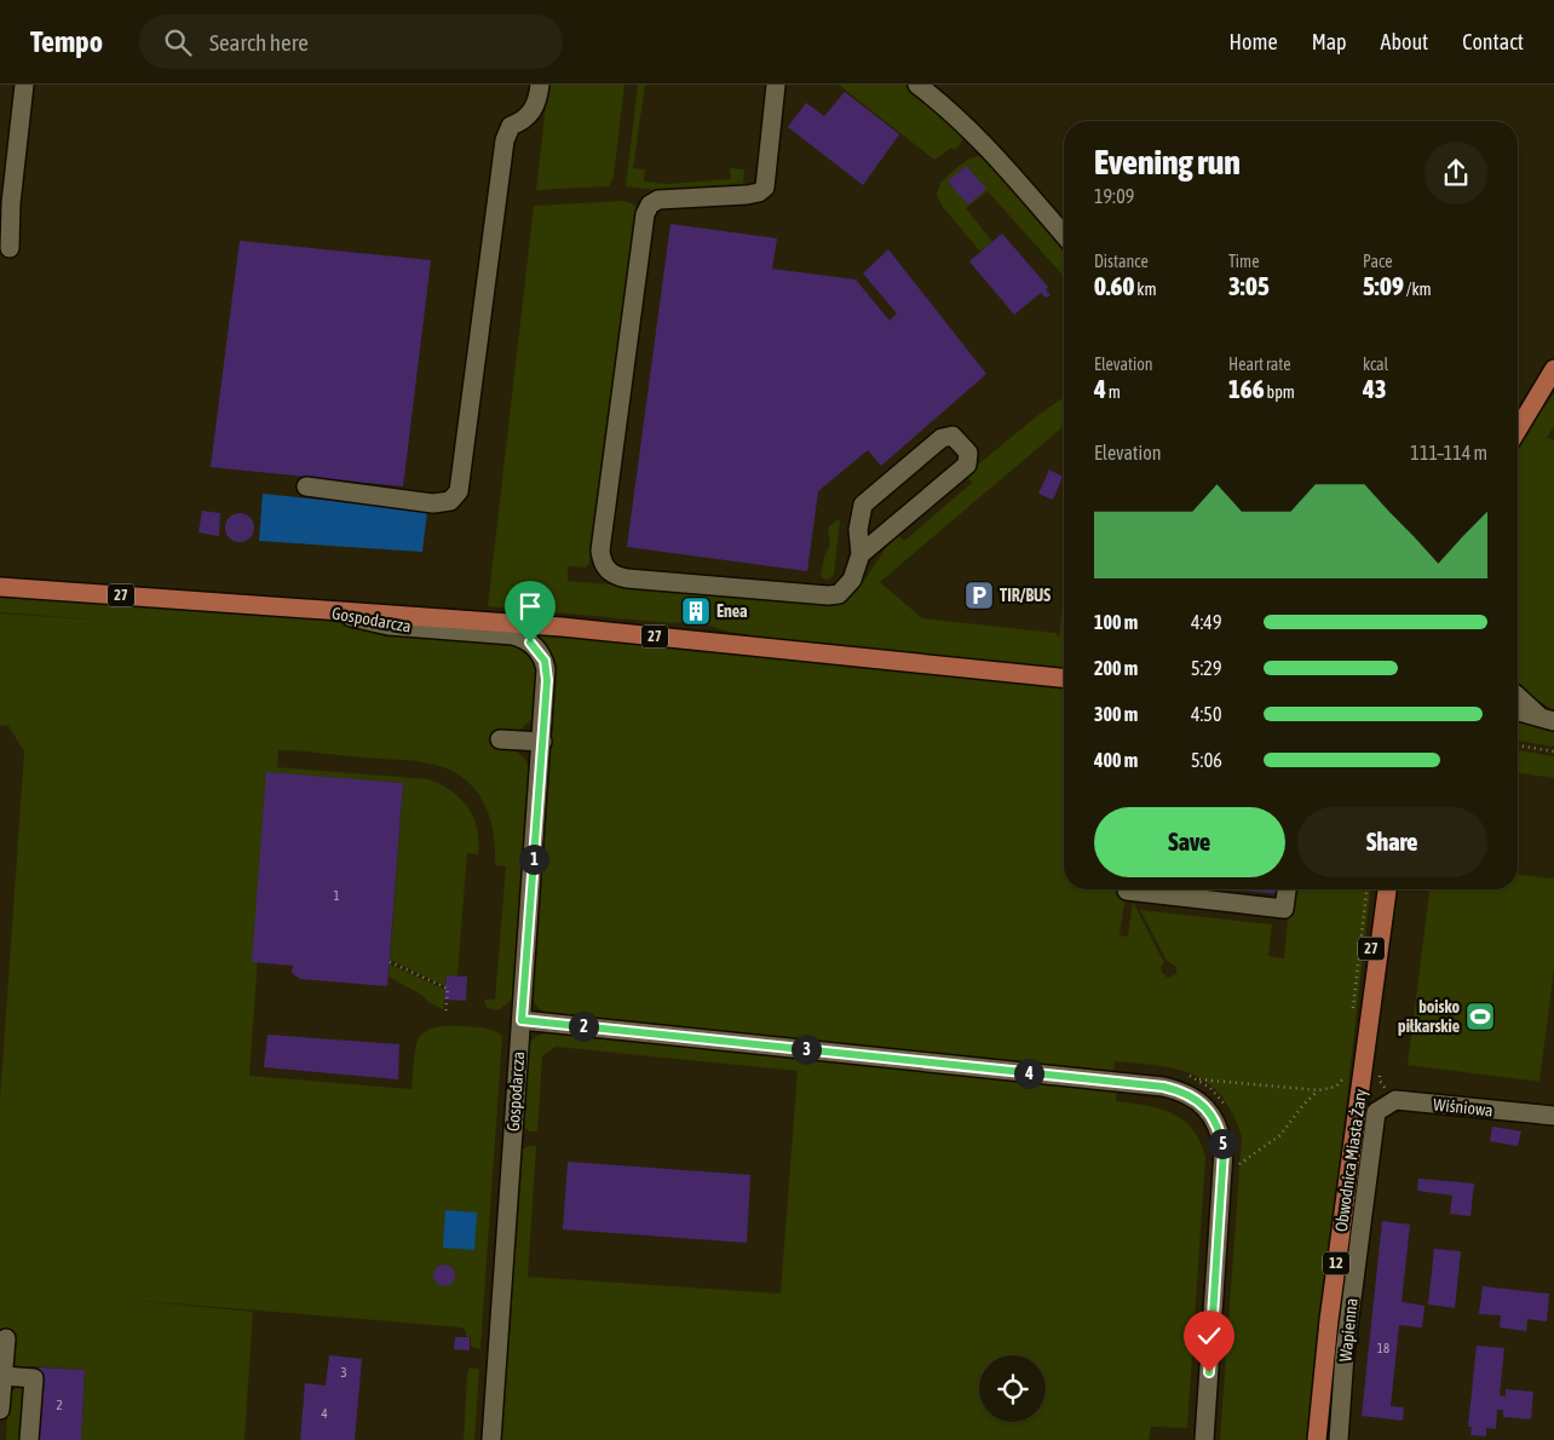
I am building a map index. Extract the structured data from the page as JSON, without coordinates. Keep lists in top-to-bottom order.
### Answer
{
  "streets": {
    "main road": ["27", "Obwodnica Miasta Żary", "12"],
    "street": ["Gospodarcza", "Wiśniowa", "Wapienna"]
  },
  "crossings": [
    ["27", "Gospodarcza"],
    ["27", "Obwodnica Miasta Żary"],
    ["Wiśniowa", "Wapienna"]
  ],
  "places": {
    "parking": ["TIR/BUS"],
    "building": ["Enea"],
    "sports": ["boisko piłkarskie"]
  },
  "house_numbers": [
    "1",
    "18",
    "3",
    "2",
    "4"
  ],
  "page": {
    "header": "Tempo",
    "search": "Search here",
    "nav": [
      "Home",
      "Map",
      "About",
      "Contact"
    ],
    "heading": ["Evening run", "19:09"],
    "stats": [
      ["Distance", "0.60 km"],
      ["Time", "3:05"],
      ["Pace", "5:09 /km"],
      ["Elevation", "4 m"],
      ["Heart rate", "166 bpm"],
      ["kcal", "43"]
    ],
    "chart": ["Elevation", "111–114 m"],
    "list": [
      {
        "name": "100 m",
        "note": "4:49"
      },
      {
        "name": "200 m",
        "note": "5:29"
      },
      {
        "name": "300 m",
        "note": "4:50"
      },
      {
        "name": "400 m",
        "note": "5:06"
      }
    ],
    "buttons": ["Save", "Share"],
    "pins": [
      "1",
      "2",
      "3",
      "4",
      "5"
    ]
  }
}
